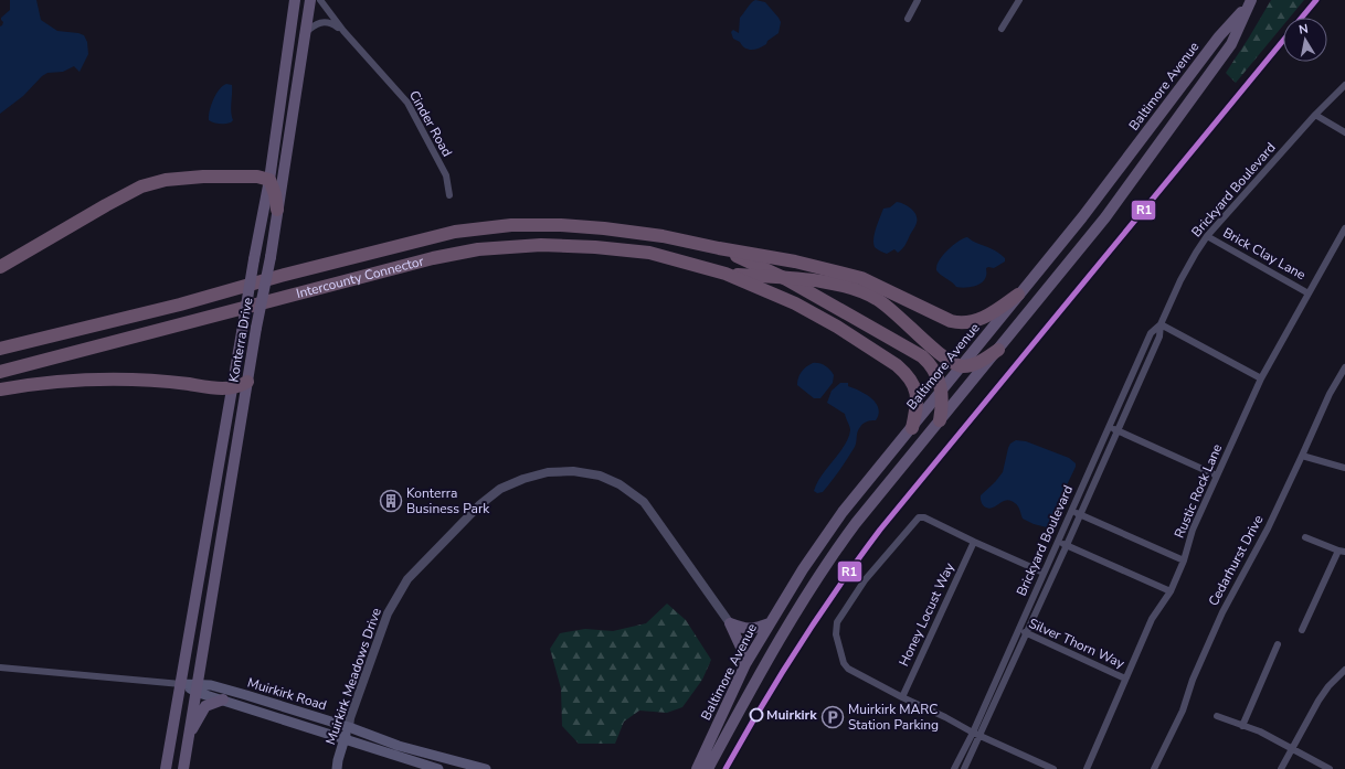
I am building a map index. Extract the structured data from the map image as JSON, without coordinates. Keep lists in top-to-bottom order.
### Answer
{
  "streets": {
    "highway": ["Intercounty Connector"],
    "main road": [
      "Baltimore Avenue",
      "Konterra Drive",
      "Muirkirk Meadows Drive",
      "Muirkirk Road"
    ],
    "street": [
      "Cinder Road",
      "Brickyard Boulevard",
      "Brick Clay Lane",
      "Rustic Rock Lane",
      "Cedarhurst Drive",
      "Honey Locust Way",
      "Silver Thorn Way"
    ]
  },
  "crossings": [
    ["Cinder Road", "Konterra Drive"],
    ["Brickyard Boulevard", "Brick Clay Lane"],
    ["Brickyard Boulevard", "Silver Thorn Way"],
    ["Brick Clay Lane", "Rustic Rock Lane"],
    ["Konterra Drive", "Muirkirk Road"],
    ["Rustic Rock Lane", "Silver Thorn Way"],
    ["Muirkirk Meadows Drive", "Muirkirk Road"]
  ],
  "places": {
    "building": ["Konterra Business Park"],
    "other": ["Muirkirk"],
    "parking": ["Muirkirk MARC Station Parking"]
  },
  "lines": ["transit line R1"],
  "north": "top"
}
